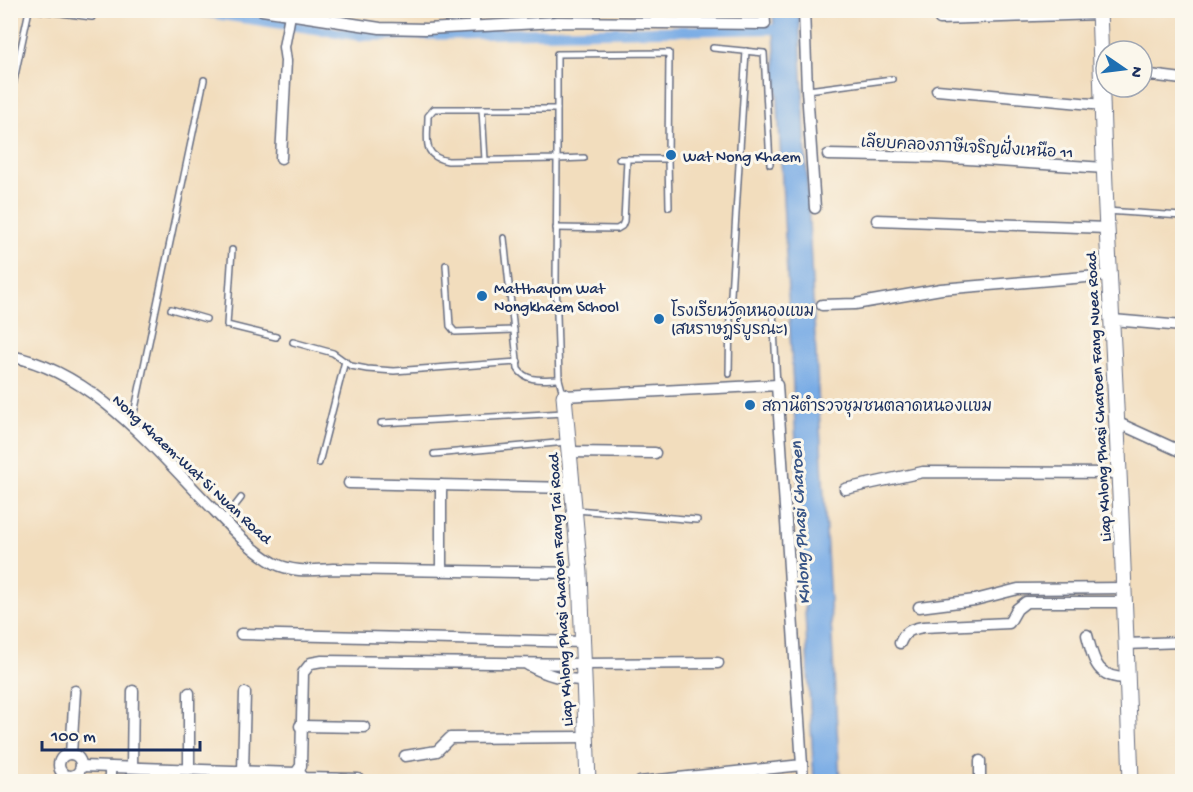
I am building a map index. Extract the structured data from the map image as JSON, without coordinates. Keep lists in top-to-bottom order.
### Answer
{
  "streets": {
    "main road": ["Liap Khlong Phasi Charoen Fang Nuea Road", "Liap Khlong Phasi Charoen Fang Tai Road"],
    "street": ["เลียบคลองภาษีเจริญฝั่งเหนือ 11", "Nong Khaem-Wat Si Nuan Road"]
  },
  "crossings": [
    ["เลียบคลองภาษีเจริญฝั่งเหนือ 11", "Liap Khlong Phasi Charoen Fang Nuea Road"],
    ["Nong Khaem-Wat Si Nuan Road", "Liap Khlong Phasi Charoen Fang Tai Road"]
  ],
  "water": ["Khlong Phasi Charoen"],
  "places": [
    "Wat Nong Khaem",
    "Matthayom Wat Nongkhaem School",
    "โรงเรียนวัดหนองแขม (สหราษฎร์บูรณะ)",
    "สถานีตำรวจชุมชนตลาดหนองแขม"
  ],
  "scale_bar": "100 m",
  "north": "right"
}
